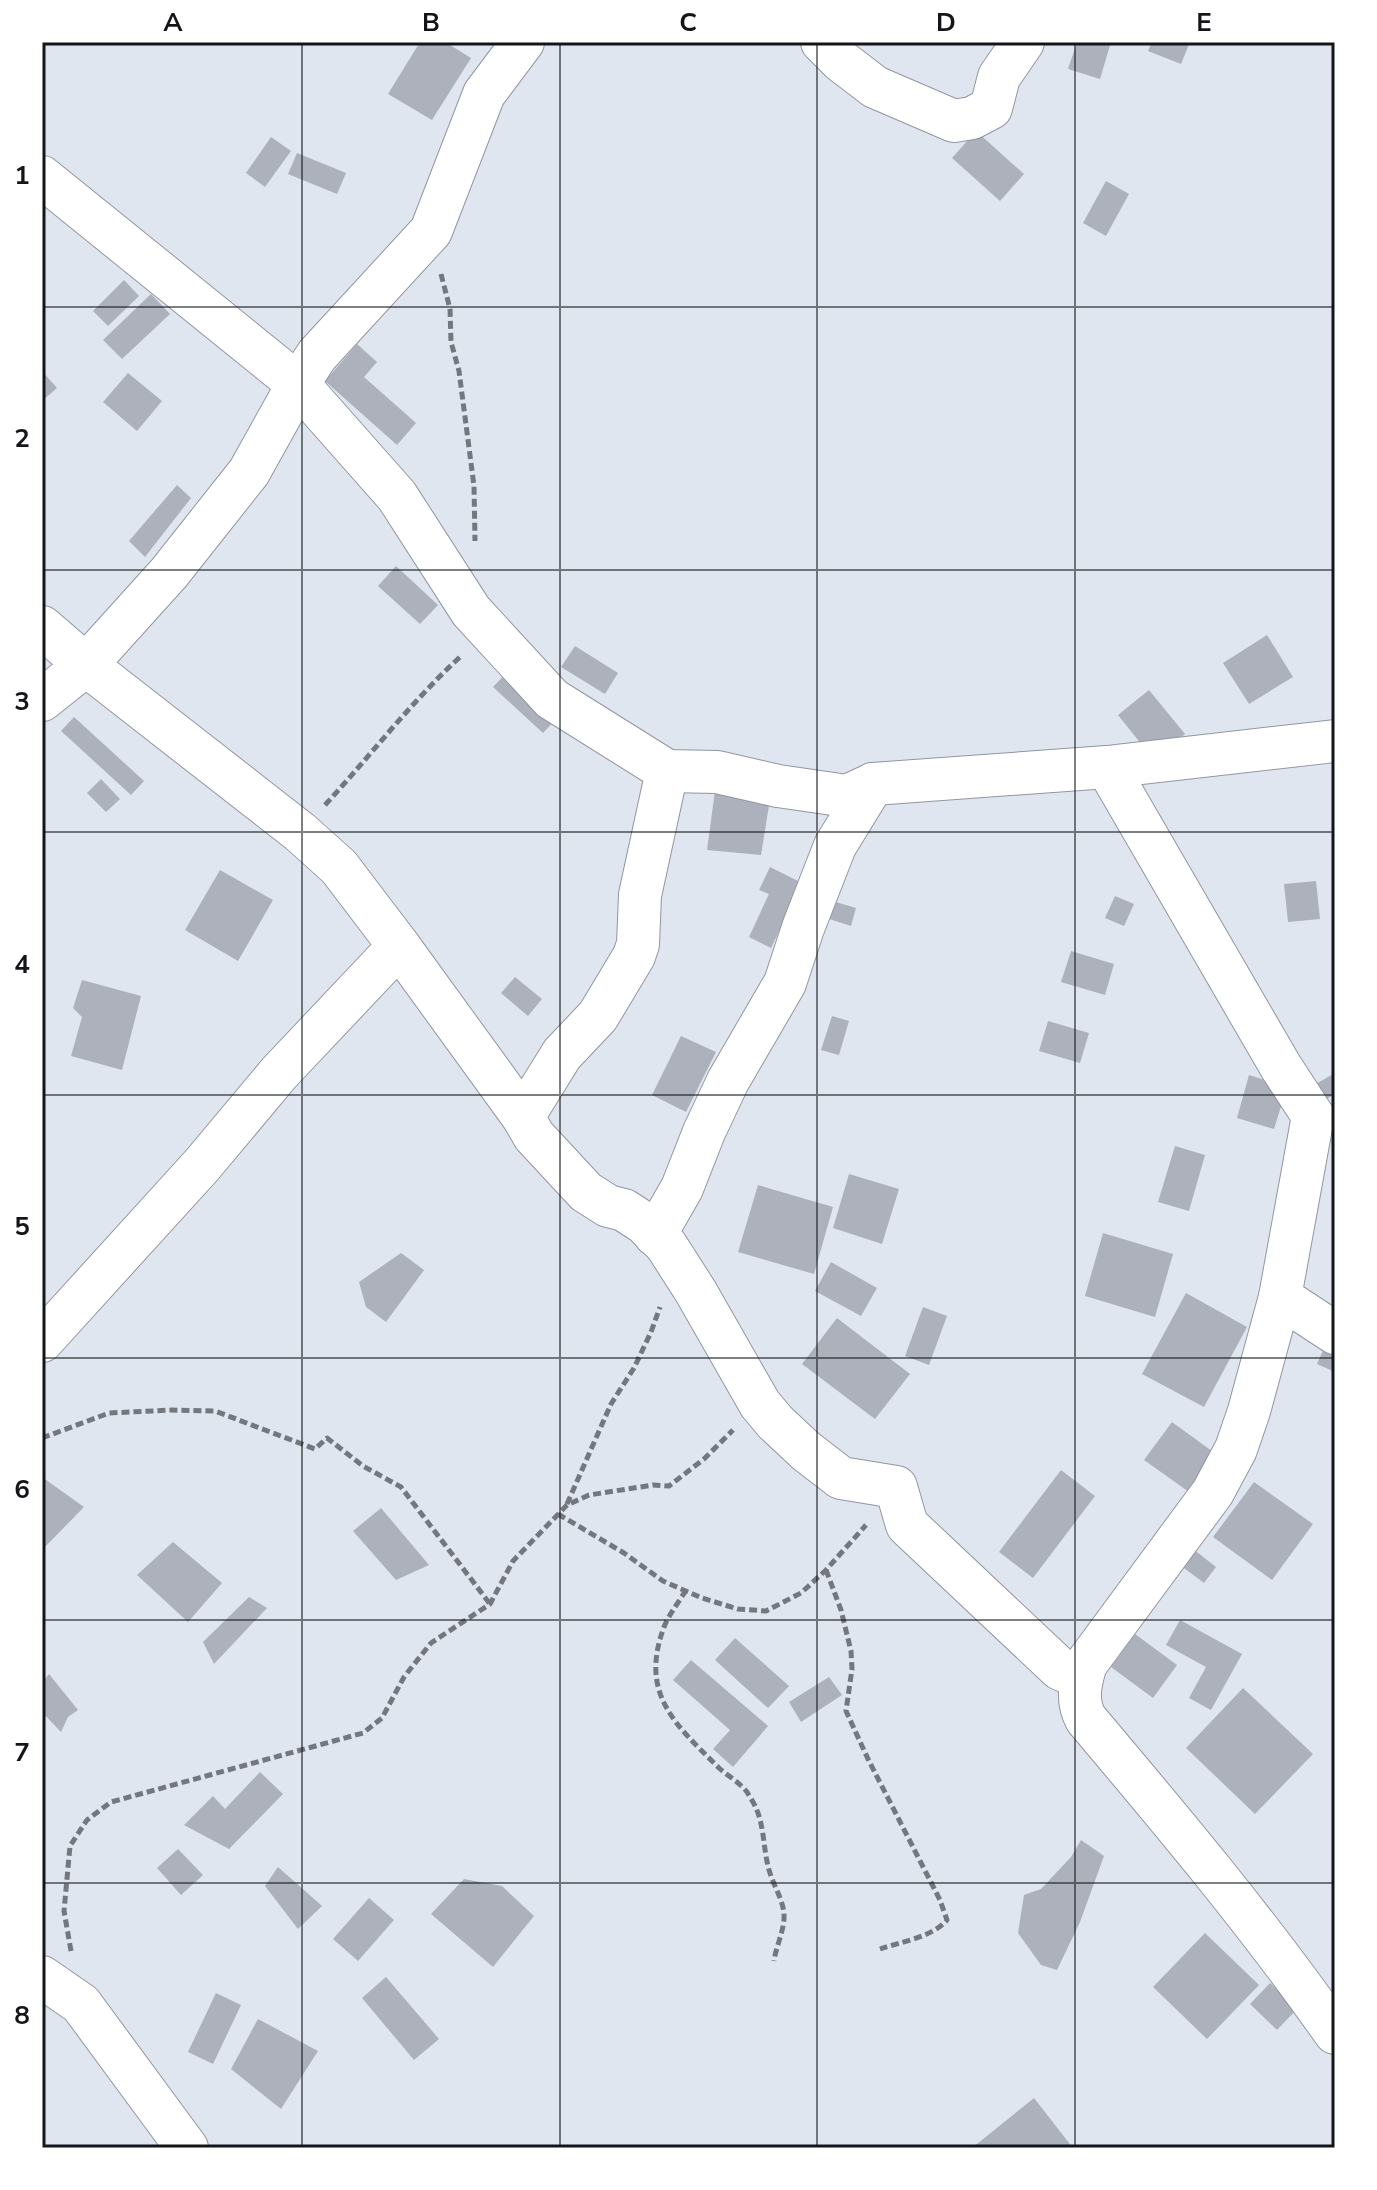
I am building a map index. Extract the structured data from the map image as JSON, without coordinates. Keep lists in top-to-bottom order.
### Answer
{
  "grid": {
    "columns": [
      "A",
      "B",
      "C",
      "D",
      "E"
    ],
    "rows": [
      "1",
      "2",
      "3",
      "4",
      "5",
      "6",
      "7",
      "8"
    ]
  }
}
